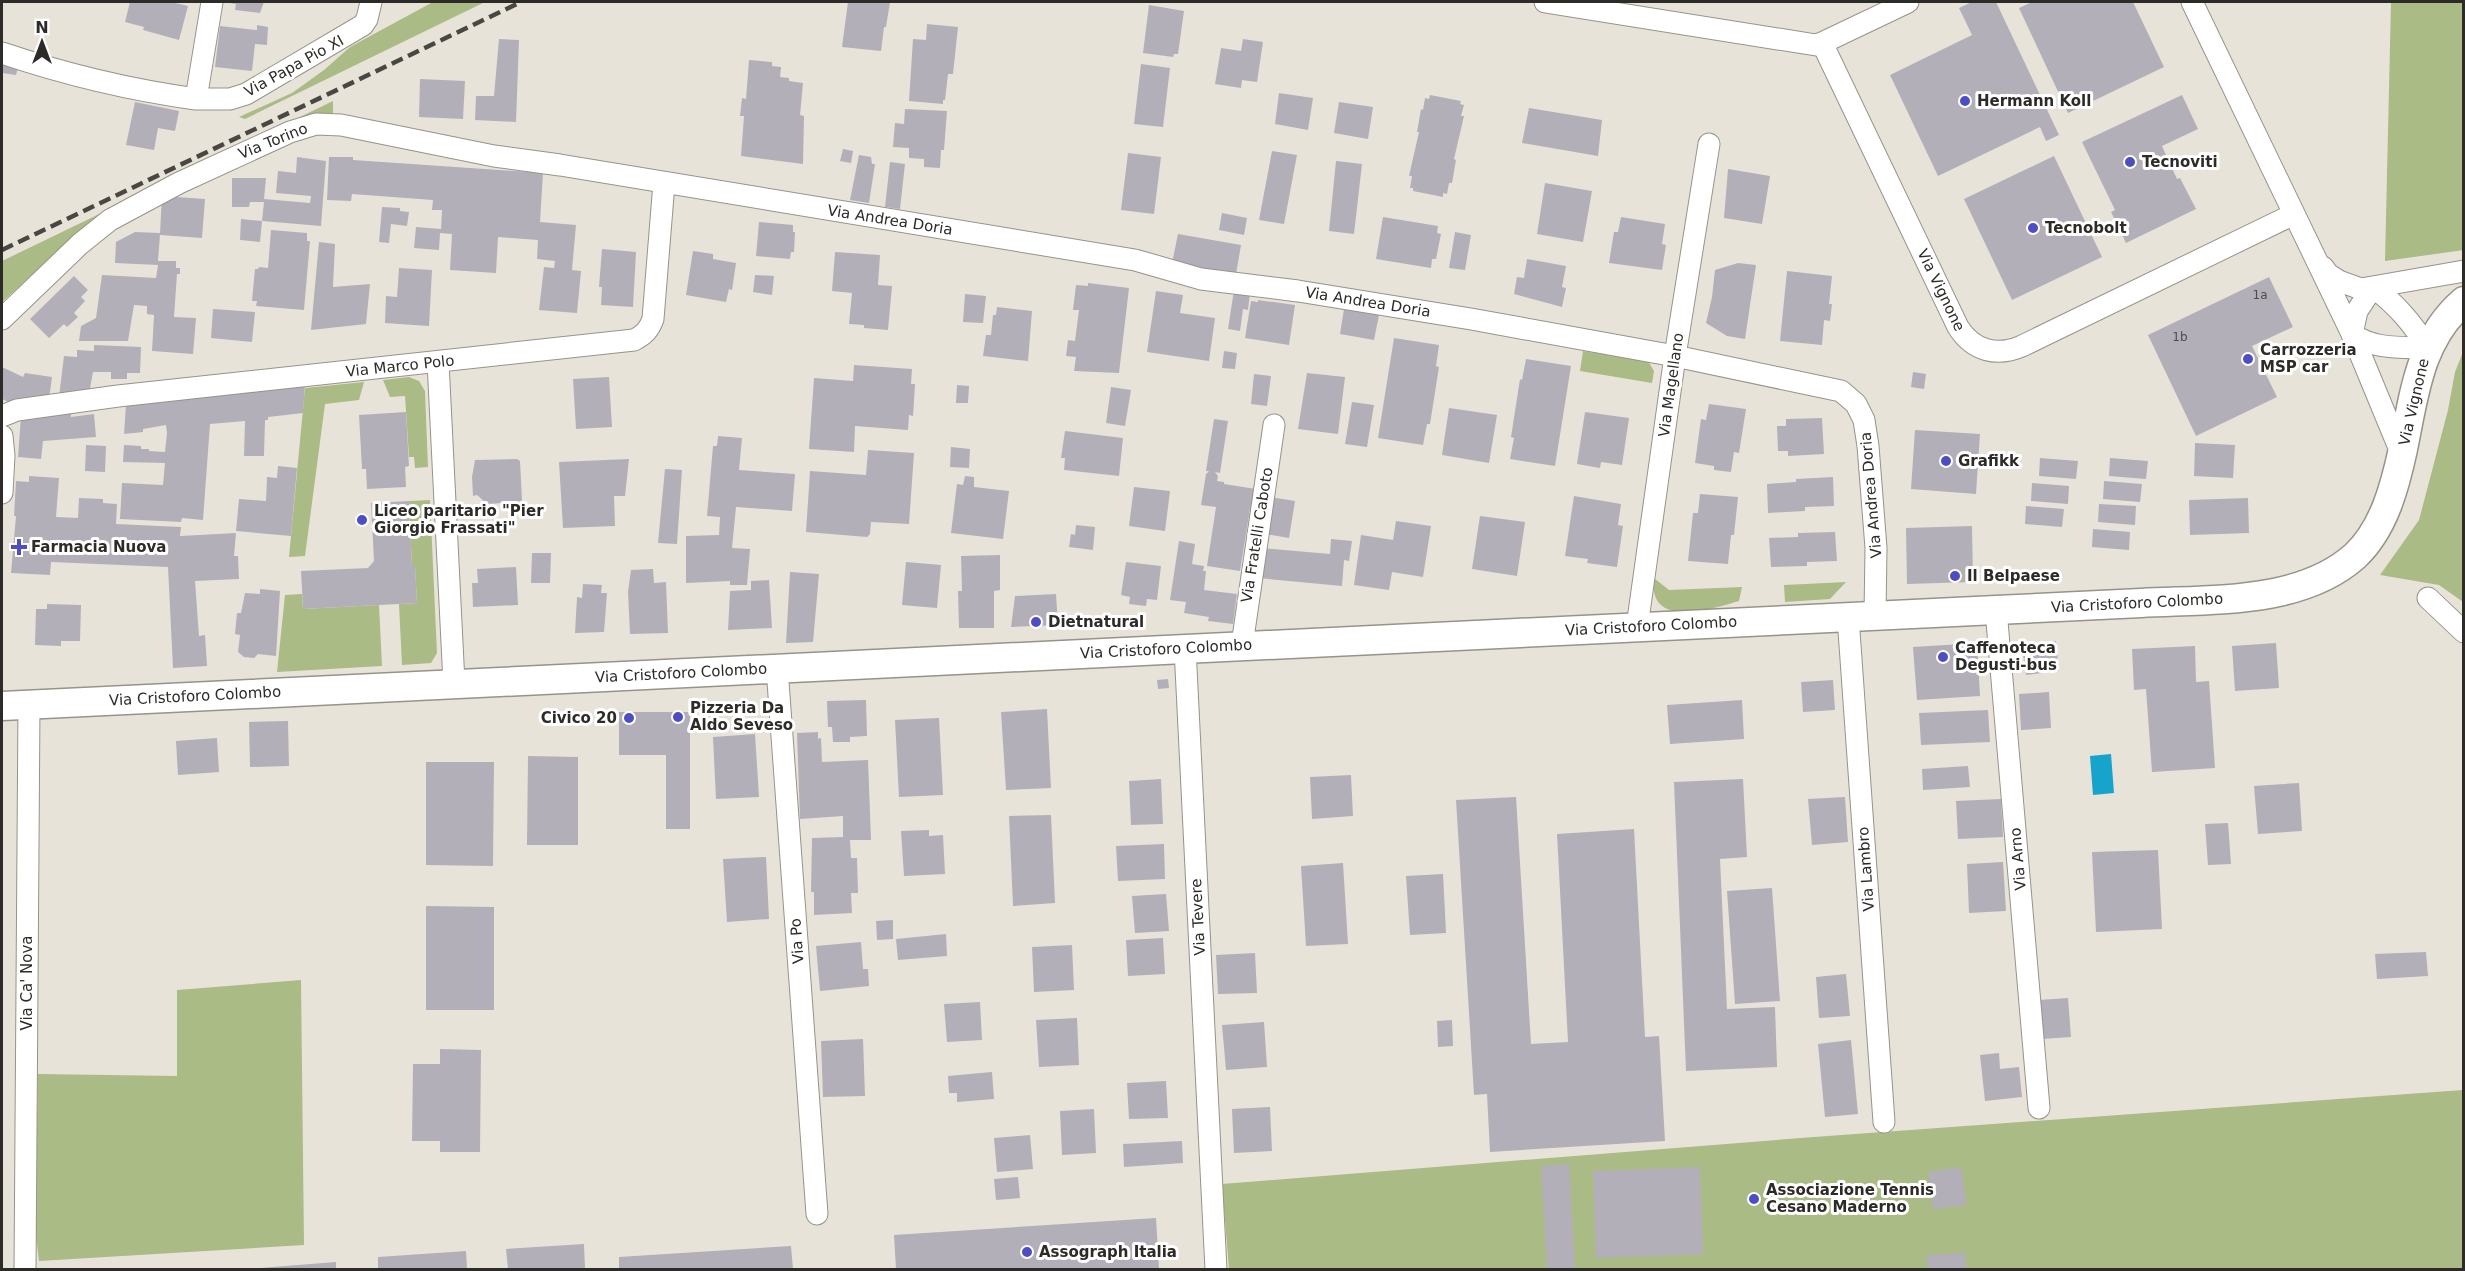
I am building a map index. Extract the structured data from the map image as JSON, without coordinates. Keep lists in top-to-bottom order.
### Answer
{
  "streets": {
    "street": [
      "Via Papa Pio XI",
      "Via Torino",
      "Via Andrea Doria",
      "Via Vignone",
      "Via Marco Polo",
      "Via Magellano",
      "Via Fratelli Caboto",
      "Via Cristoforo Colombo",
      "Via Arno",
      "Via Lambro",
      "Via Tevere",
      "Via Po",
      "Via Ca' Nova"
    ]
  },
  "crossings": [
    ["Via Torino", "Via Andrea Doria"],
    ["Via Torino", "Via Marco Polo"],
    ["Via Andrea Doria", "Via Marco Polo"],
    ["Via Andrea Doria", "Via Magellano"],
    ["Via Andrea Doria", "Via Cristoforo Colombo"],
    ["Via Andrea Doria", "Via Lambro"],
    ["Via Vignone", "Via Cristoforo Colombo"],
    ["Via Magellano", "Via Cristoforo Colombo"],
    ["Via Fratelli Caboto", "Via Cristoforo Colombo"],
    ["Via Cristoforo Colombo", "Via Arno"],
    ["Via Cristoforo Colombo", "Via Lambro"],
    ["Via Cristoforo Colombo", "Via Tevere"],
    ["Via Cristoforo Colombo", "Via Po"],
    ["Via Cristoforo Colombo", "Via Ca' Nova"]
  ],
  "places": {
    "other": [
      "Hermann Koll",
      "Tecnoviti",
      "Tecnobolt",
      "Carrozzeria MSP car",
      "Grafikk",
      "Liceo paritario \"Pier Giorgio Frassati\"",
      "Il Belpaese",
      "Dietnatural",
      "Caffenoteca Degusti-bus",
      "Pizzeria Da Aldo Seveso",
      "Civico 20",
      "Associazione Tennis Cesano Maderno",
      "Assograph Italia"
    ],
    "health": ["Farmacia Nuova"]
  },
  "house_numbers": ["1a", "1b"],
  "north": "top"
}
